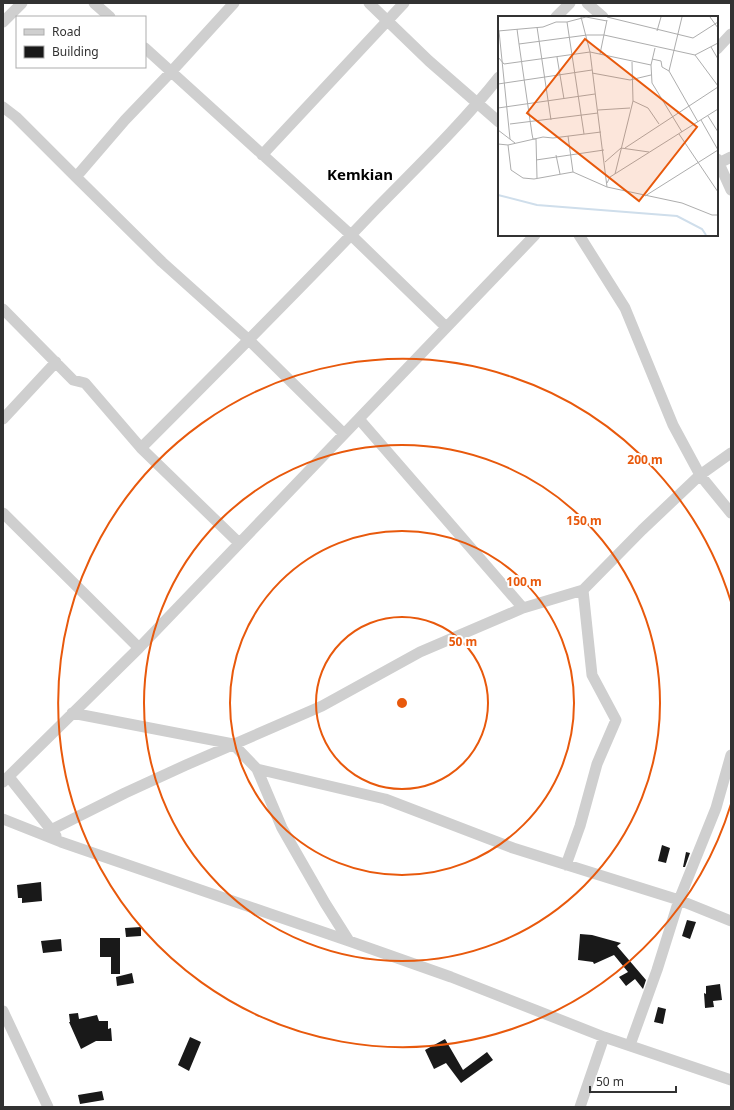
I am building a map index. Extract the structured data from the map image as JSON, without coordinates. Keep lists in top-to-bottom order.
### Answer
{
  "districts": ["Kemkian"],
  "legend": ["Road", "Building"],
  "scale_bar": "50 m",
  "rings": [
    "200 m",
    "150 m",
    "100 m",
    "50 m"
  ]
}
